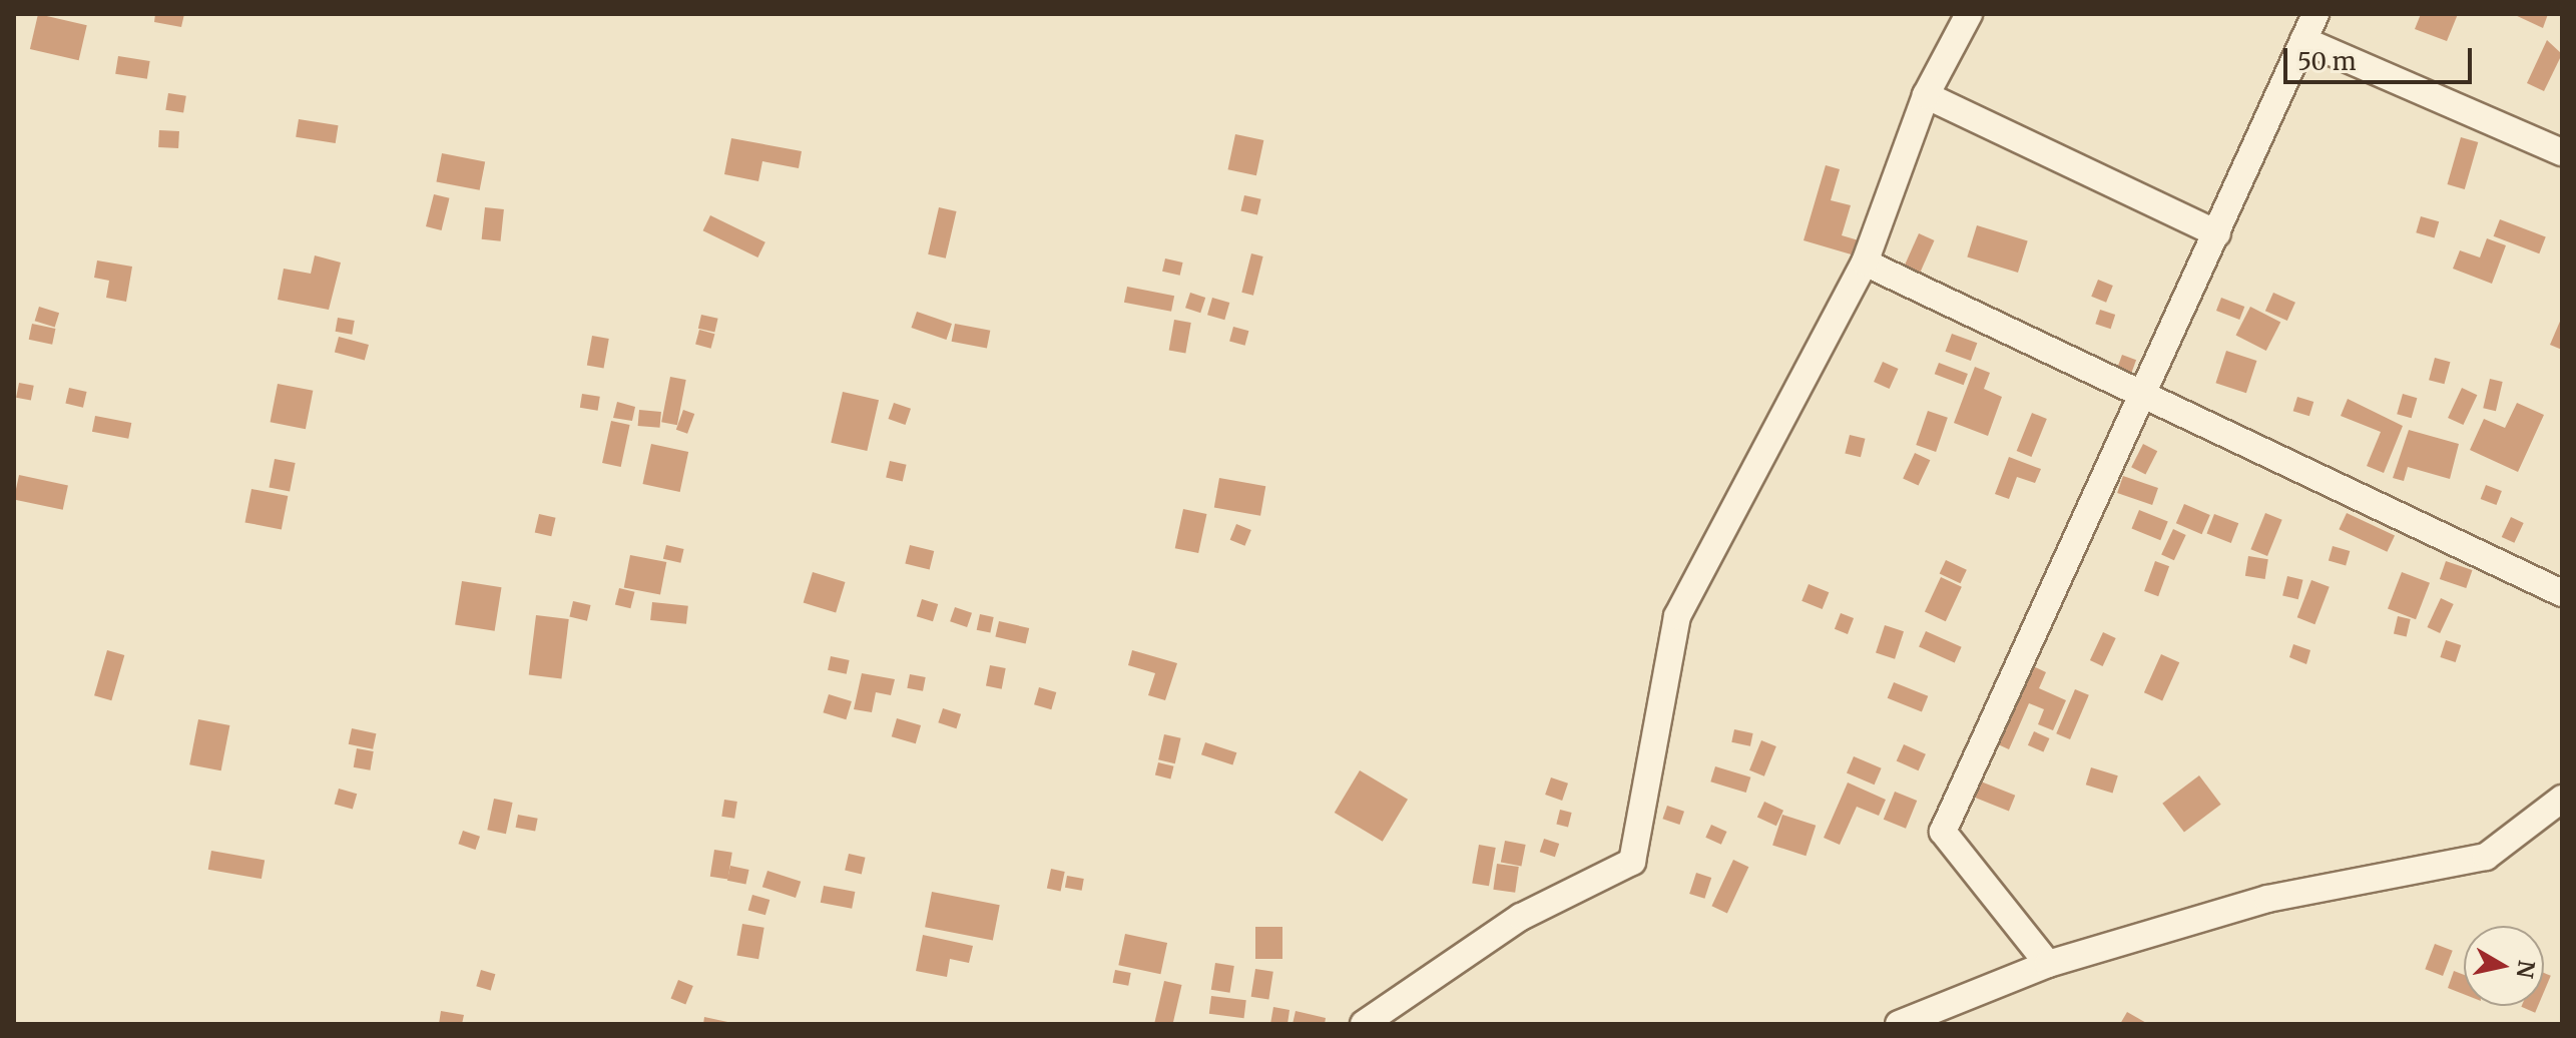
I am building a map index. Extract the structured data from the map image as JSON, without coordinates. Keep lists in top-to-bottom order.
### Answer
{
  "scale_bar": "50 m",
  "north": "right"
}
